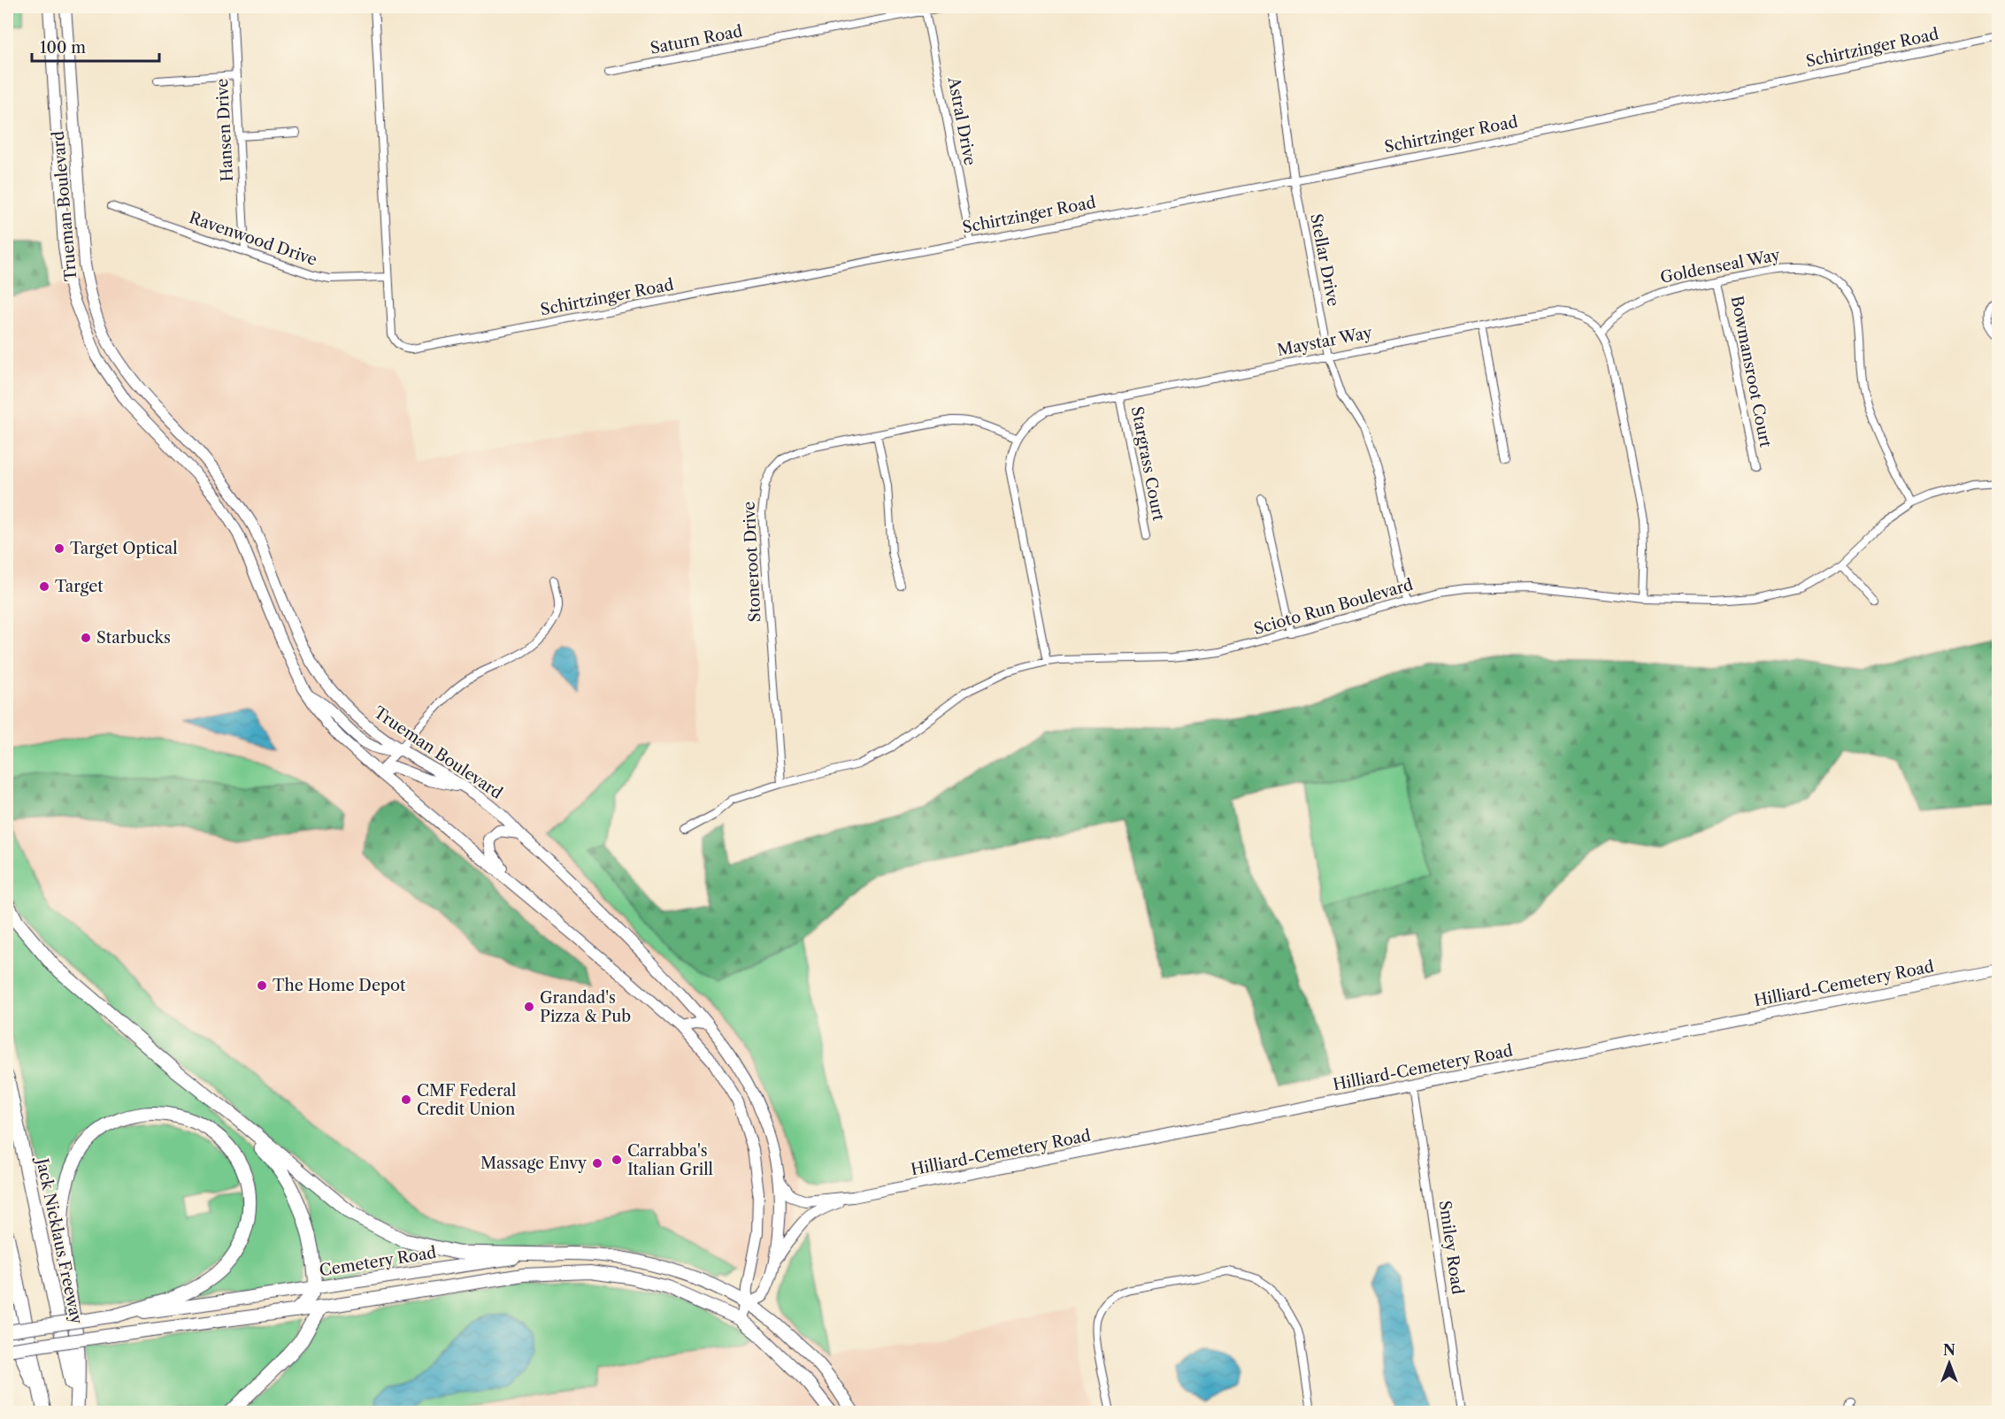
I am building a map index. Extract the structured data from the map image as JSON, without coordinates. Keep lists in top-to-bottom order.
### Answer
{
  "streets": {
    "highway": ["Jack Nicklaus Freeway"],
    "main road": ["Trueman Boulevard", "Hilliard-Cemetery Road", "Cemetery Road"],
    "street": [
      "Saturn Road",
      "Schirtzinger Road",
      "Astral Drive",
      "Hansen Drive",
      "Ravenwood Drive",
      "Stellar Drive",
      "Goldenseal Way",
      "Maystar Way",
      "Bowmansroot Court",
      "Stargrass Court",
      "Stoneroot Drive",
      "Scioto Run Boulevard",
      "Smiley Road"
    ]
  },
  "crossings": [
    ["Saturn Road", "Astral Drive"],
    ["Schirtzinger Road", "Astral Drive"],
    ["Schirtzinger Road", "Ravenwood Drive"],
    ["Schirtzinger Road", "Stellar Drive"],
    ["Hansen Drive", "Ravenwood Drive"],
    ["Trueman Boulevard", "Hilliard-Cemetery Road"],
    ["Trueman Boulevard", "Cemetery Road"],
    ["Stellar Drive", "Maystar Way"],
    ["Stellar Drive", "Scioto Run Boulevard"],
    ["Goldenseal Way", "Maystar Way"],
    ["Goldenseal Way", "Bowmansroot Court"],
    ["Goldenseal Way", "Scioto Run Boulevard"],
    ["Maystar Way", "Stargrass Court"],
    ["Maystar Way", "Stoneroot Drive"],
    ["Maystar Way", "Scioto Run Boulevard"],
    ["Stoneroot Drive", "Scioto Run Boulevard"],
    ["Hilliard-Cemetery Road", "Smiley Road"]
  ],
  "places": [
    "Target Optical",
    "Target",
    "Starbucks",
    "The Home Depot",
    "Grandad's Pizza & Pub",
    "CMF Federal Credit Union",
    "Carrabba's Italian Grill",
    "Massage Envy"
  ],
  "scale_bar": "100 m",
  "north": "top"
}
